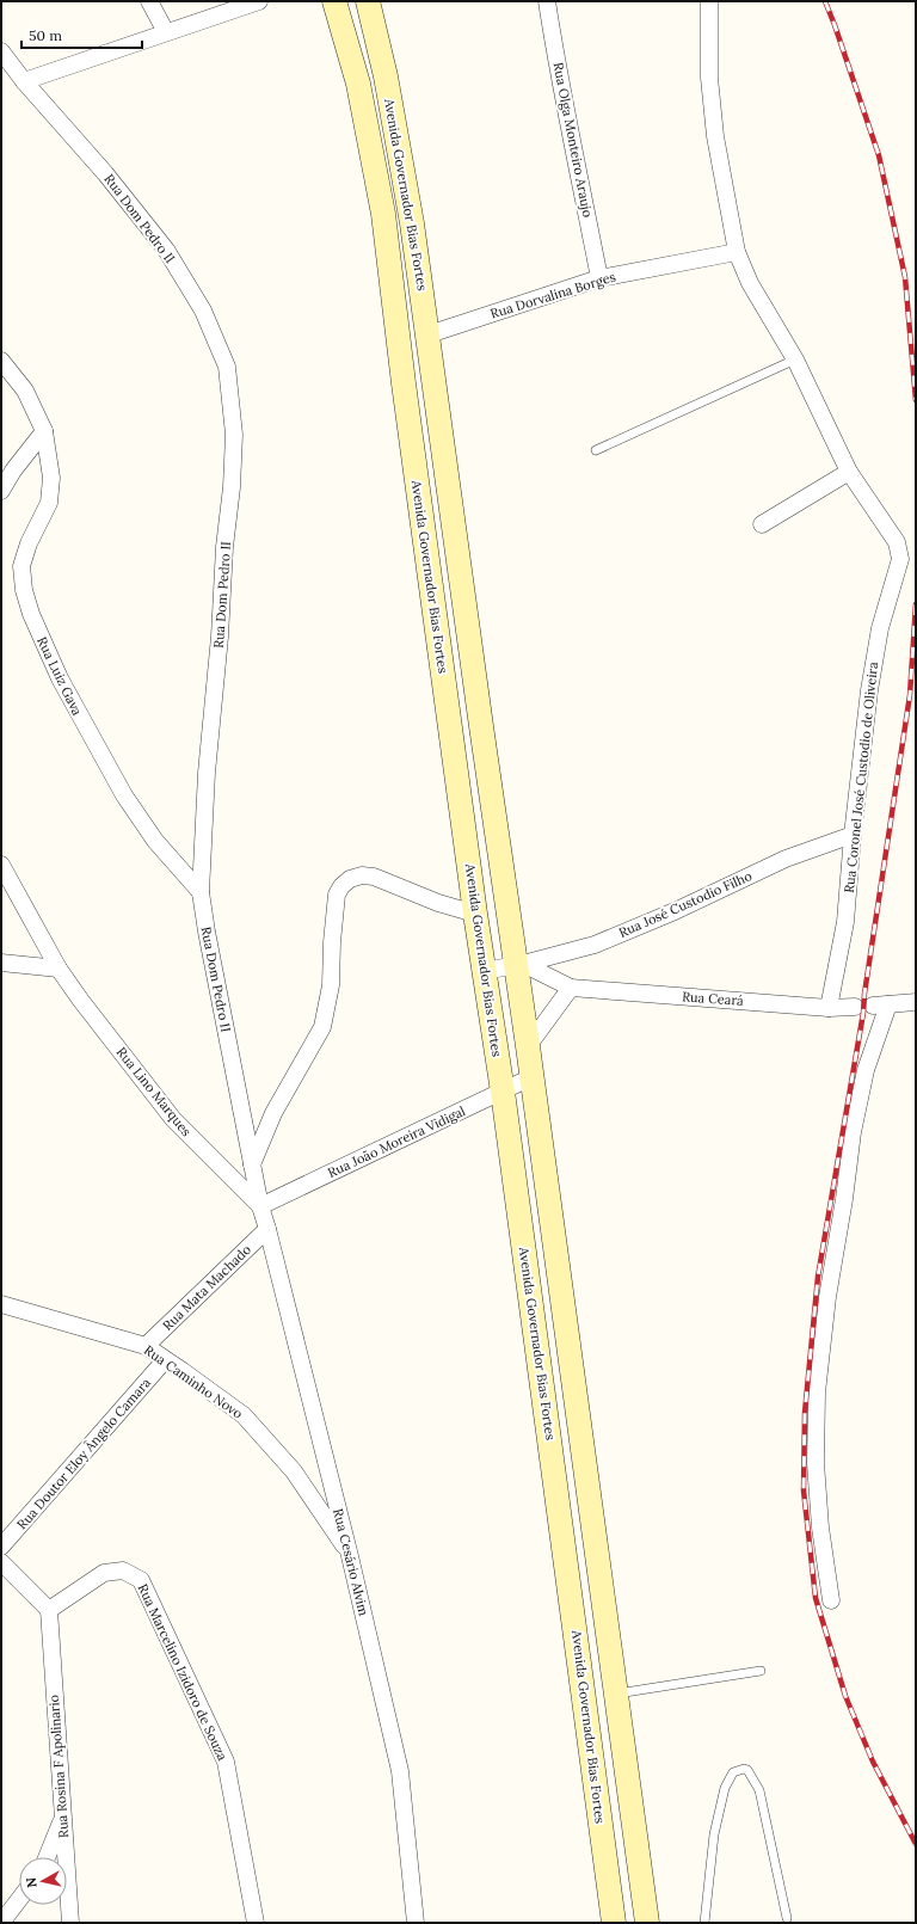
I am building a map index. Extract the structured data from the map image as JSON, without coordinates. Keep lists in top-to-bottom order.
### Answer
{
  "streets": {
    "main road": ["Avenida Governador Bias Fortes"],
    "street": [
      "Rua Olga Monteiro Araujo",
      "Rua Dom Pedro II",
      "Rua Dorvalina Borges",
      "Rua Luiz Gava",
      "Rua Coronel José Custodio de Oliveira",
      "Rua José Custodio Filho",
      "Rua Ceará",
      "Rua Lino Marques",
      "Rua João Moreira Vidigal",
      "Rua Mata Machado",
      "Rua Caminho Novo",
      "Rua Doutor Eloy Ângelo Camara",
      "Rua Cesário Alvim",
      "Rua Marcelino Izidoro de Souza",
      "Rua Rosina F Apolinario"
    ]
  },
  "crossings": [
    ["Rua Olga Monteiro Araujo", "Rua Dorvalina Borges"],
    ["Avenida Governador Bias Fortes", "Rua Dorvalina Borges"],
    ["Avenida Governador Bias Fortes", "Rua José Custodio Filho"],
    ["Avenida Governador Bias Fortes", "Rua Ceará"],
    ["Avenida Governador Bias Fortes", "Rua João Moreira Vidigal"],
    ["Rua Dom Pedro II", "Rua Luiz Gava"],
    ["Rua Dom Pedro II", "Rua Lino Marques"],
    ["Rua Dom Pedro II", "Rua João Moreira Vidigal"],
    ["Rua Dom Pedro II", "Rua Cesário Alvim"],
    ["Rua Dorvalina Borges", "Rua Coronel José Custodio de Oliveira"],
    ["Rua Coronel José Custodio de Oliveira", "Rua José Custodio Filho"],
    ["Rua Coronel José Custodio de Oliveira", "Rua Ceará"],
    ["Rua José Custodio Filho", "Rua Ceará"],
    ["Rua Lino Marques", "Rua João Moreira Vidigal"],
    ["Rua Lino Marques", "Rua Cesário Alvim"],
    ["Rua João Moreira Vidigal", "Rua Cesário Alvim"],
    ["Rua Mata Machado", "Rua Caminho Novo"],
    ["Rua Mata Machado", "Rua Cesário Alvim"],
    ["Rua Caminho Novo", "Rua Doutor Eloy Ângelo Camara"],
    ["Rua Caminho Novo", "Rua Cesário Alvim"],
    ["Rua Marcelino Izidoro de Souza", "Rua Rosina F Apolinario"]
  ],
  "scale_bar": "50 m",
  "north": "left"
}
